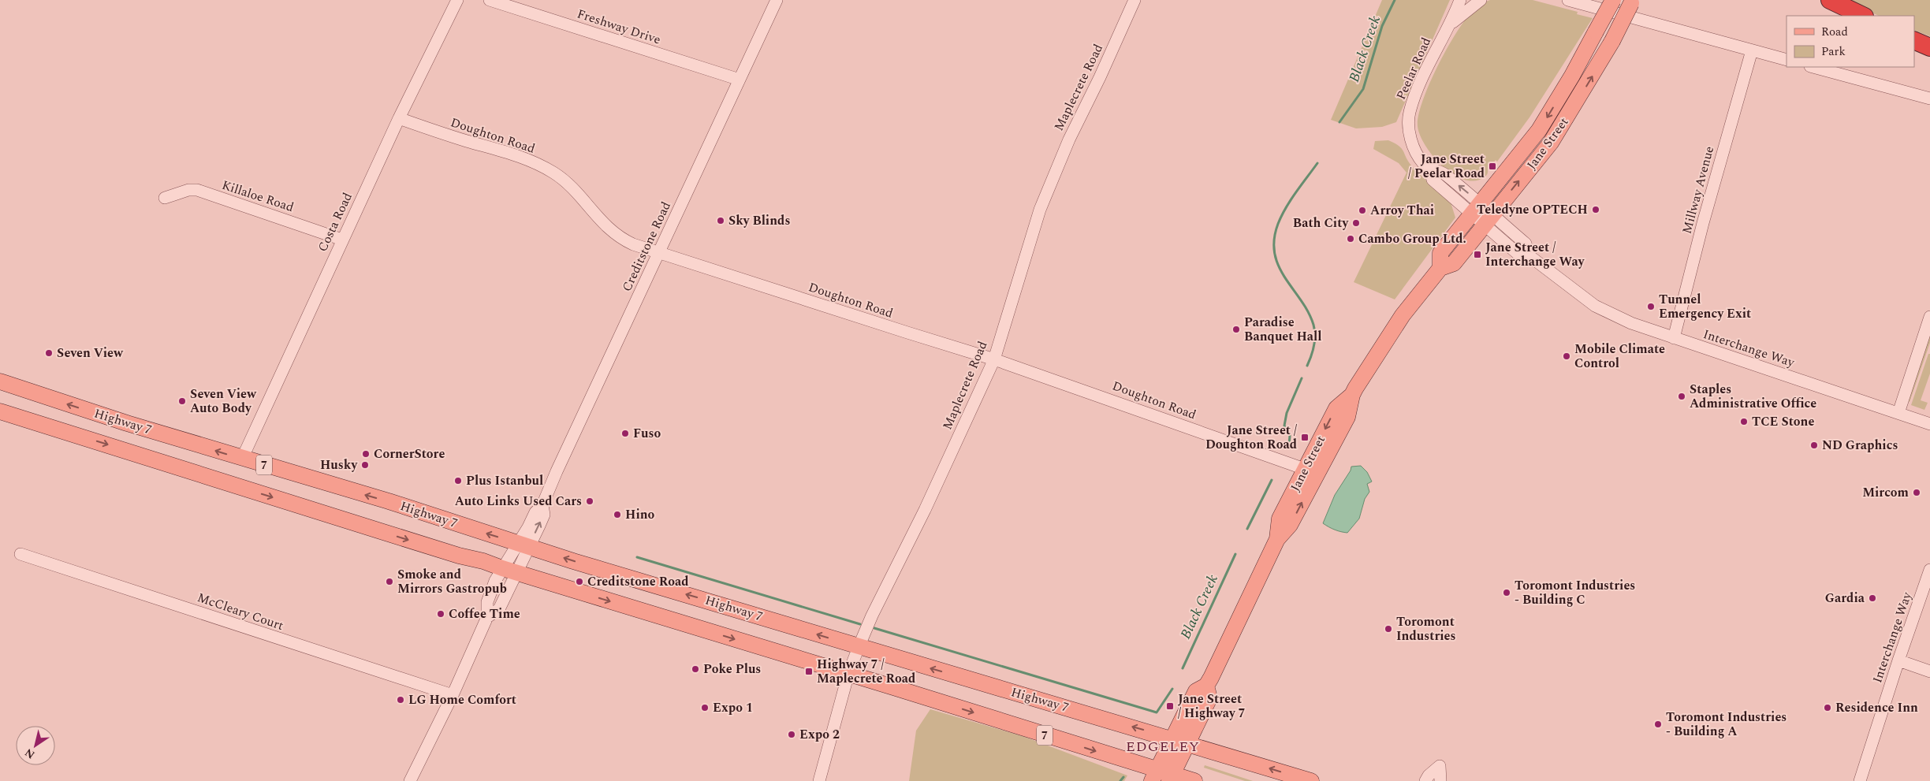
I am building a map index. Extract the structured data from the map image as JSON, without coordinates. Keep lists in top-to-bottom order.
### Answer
{
  "streets": {
    "main road": ["Jane Street", "Highway 7", "7"],
    "street": [
      "Freshway Drive",
      "Peelar Road",
      "Maplecrete Road",
      "Doughton Road",
      "Millway Avenue",
      "Killaloe Road",
      "Costa Road",
      "Creditstone Road",
      "Interchange Way",
      "McCleary Court"
    ]
  },
  "crossings": [
    ["Freshway Drive", "Creditstone Road"],
    ["Peelar Road", "Jane Street"],
    ["Peelar Road", "Interchange Way"],
    ["Maplecrete Road", "Doughton Road"],
    ["Maplecrete Road", "Highway 7"],
    ["Doughton Road", "Jane Street"],
    ["Doughton Road", "Costa Road"],
    ["Doughton Road", "Creditstone Road"],
    ["Jane Street", "Interchange Way"],
    ["Jane Street", "Highway 7"],
    ["Millway Avenue", "Interchange Way"],
    ["Killaloe Road", "Costa Road"],
    ["Costa Road", "Highway 7"],
    ["Creditstone Road", "Highway 7"],
    ["Creditstone Road", "McCleary Court"]
  ],
  "districts": ["EDGELEY"],
  "water": ["Black Creek"],
  "places": {
    "transit": [
      "Jane Street / Peelar Road",
      "Jane Street / Interchange Way",
      "Jane Street / Doughton Road",
      "Highway 7 / Maplecrete Road",
      "Jane Street / Highway 7"
    ],
    "other": [
      "Teledyne OPTECH",
      "Arroy Thai",
      "Sky Blinds",
      "Bath City",
      "Cambo Group Ltd.",
      "Tunnel Emergency Exit",
      "Paradise Banquet Hall",
      "Seven View",
      "Mobile Climate Control",
      "Staples Administrative Office",
      "Seven View Auto Body",
      "TCE Stone",
      "Fuso",
      "ND Graphics",
      "CornerStore",
      "Husky",
      "Plus Istanbul",
      "Mircom",
      "Auto Links Used Cars",
      "Hino",
      "Smoke and Mirrors Gastropub",
      "Creditstone Road",
      "Toromont Industries - Building C",
      "Gardia",
      "Coffee Time",
      "Toromont Industries",
      "Poke Plus",
      "LG Home Comfort",
      "Expo 1",
      "Residence Inn",
      "Toromont Industries - Building A",
      "Expo 2"
    ]
  },
  "legend": ["Road", "Park"],
  "north": "bottom left"
}
